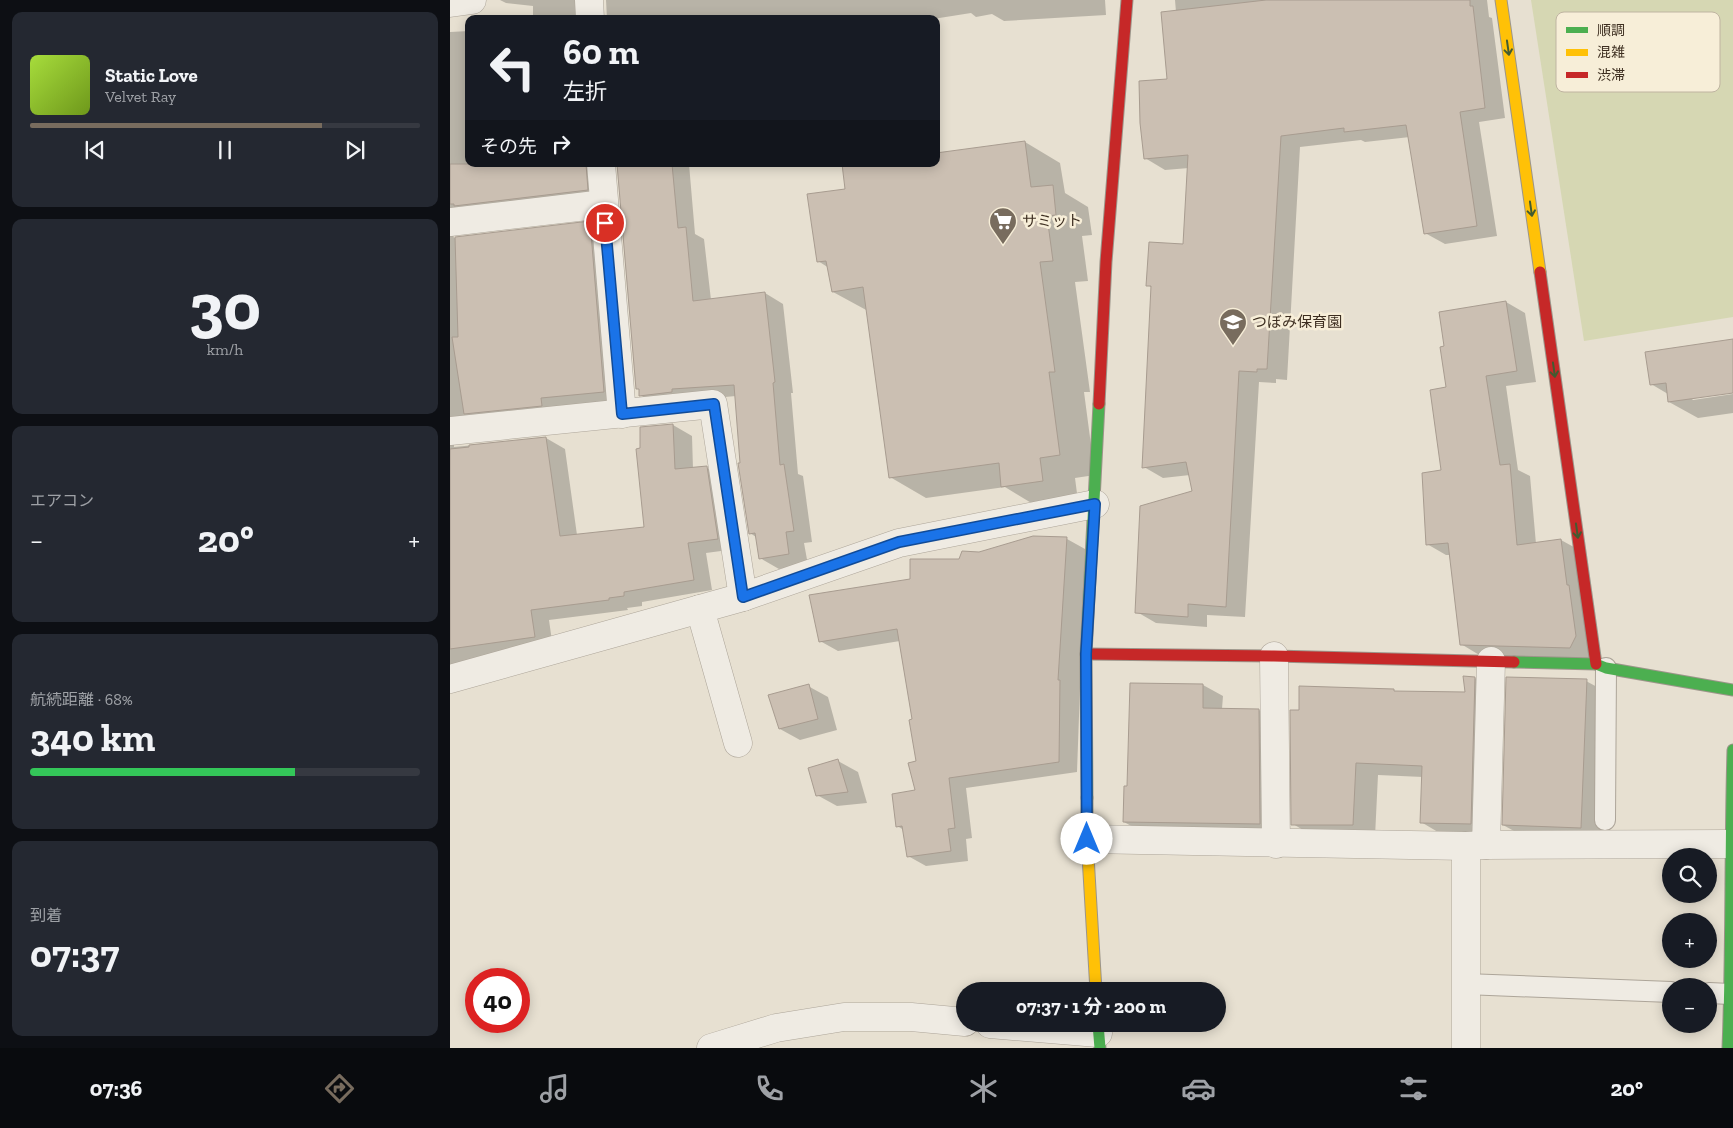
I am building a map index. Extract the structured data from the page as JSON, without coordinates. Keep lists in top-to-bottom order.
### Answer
{
  "places": {
    "supermarket": ["サミット"],
    "school or university": ["つぼみ保育園"]
  },
  "legend": ["順調", "混雑", "渋滞"],
  "page": {
    "turn": ["60 m", "左折"],
    "song": ["Static Love", "Velvet Ray"],
    "then": "その先",
    "tile": [
      ["30", "km/h"],
      "エアコン",
      ["航続距離 · 68%", "340 km"],
      ["到着", "07:37"]
    ],
    "heat": ["−", "20°", "+"],
    "map_buttons": ["+", "−"],
    "limit": "40",
    "trip": "07:37 · 1 分 · 200 m",
    "tabs": ["07:36", "20°"]
  }
}
